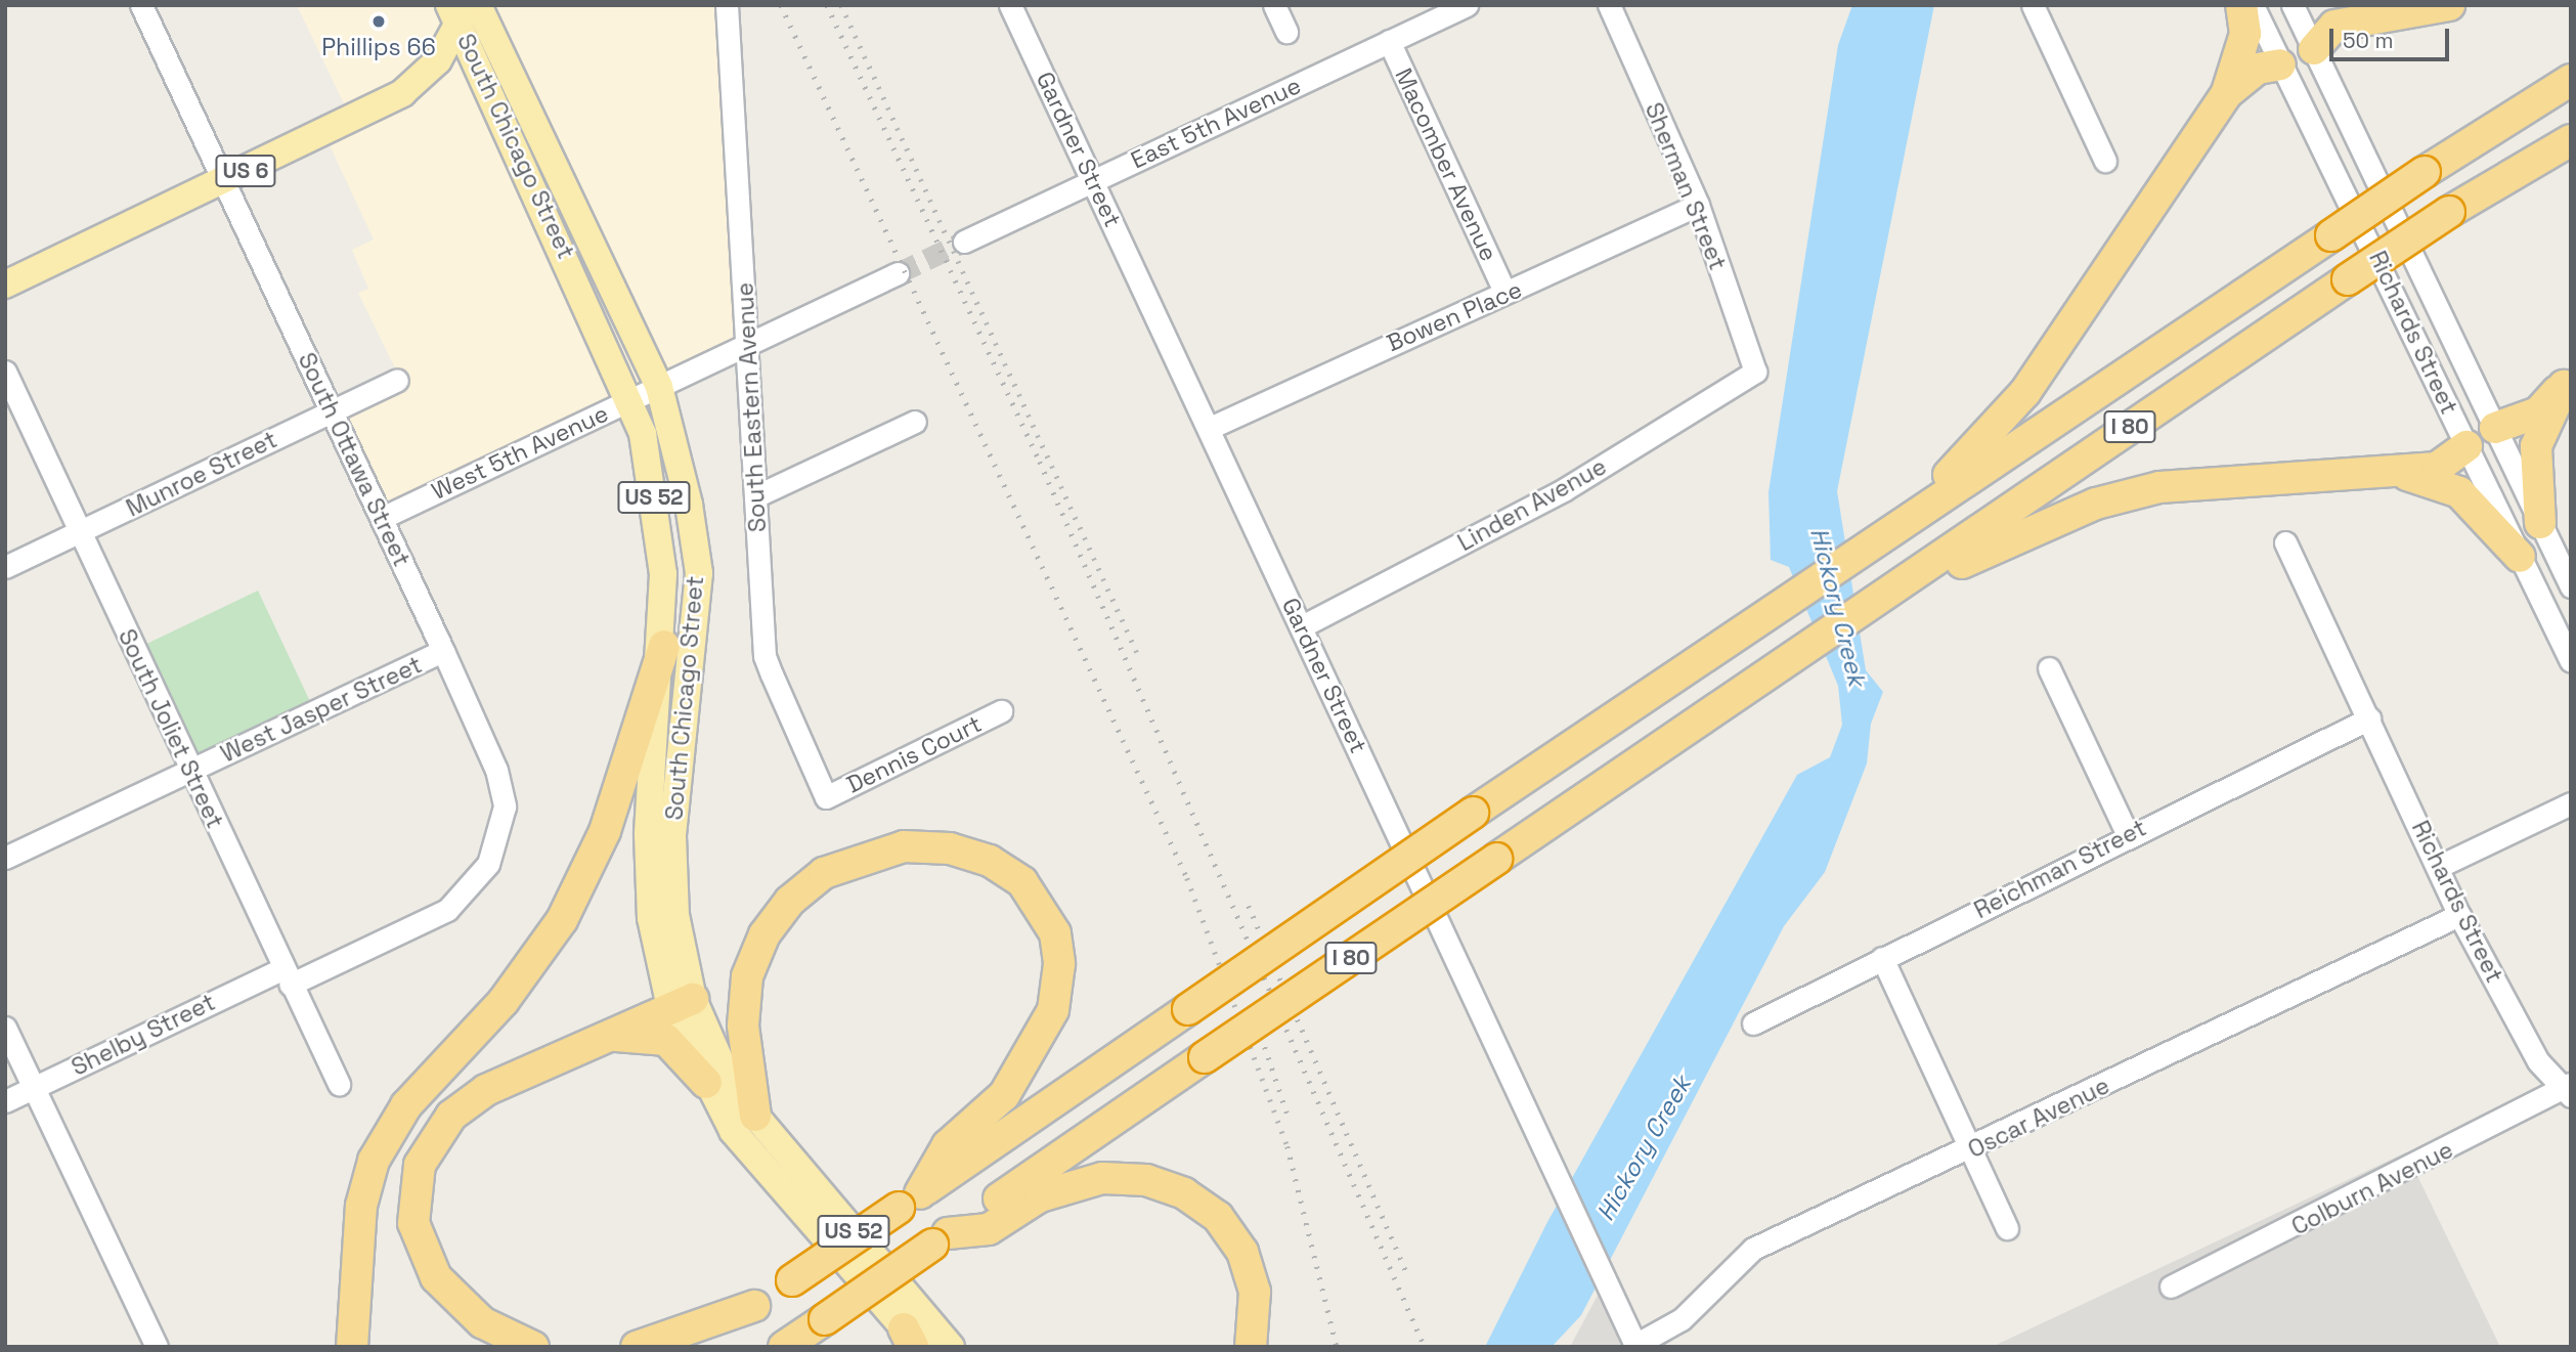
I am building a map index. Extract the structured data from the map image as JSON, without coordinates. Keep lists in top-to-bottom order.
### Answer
{
  "streets": {
    "highway": ["I 80"],
    "main road": ["South Chicago Street", "US 6", "US 52"],
    "street": [
      "East 5th Avenue",
      "Gardner Street",
      "Macomber Avenue",
      "Sherman Street",
      "Bowen Place",
      "Richards Street",
      "South Eastern Avenue",
      "West 5th Avenue",
      "South Ottawa Street",
      "Munroe Street",
      "Linden Avenue",
      "West Jasper Street",
      "South Joliet Street",
      "Dennis Court",
      "Reichman Street",
      "Shelby Street",
      "Oscar Avenue",
      "Colburn Avenue"
    ]
  },
  "crossings": [
    ["East 5th Avenue", "Gardner Street"],
    ["East 5th Avenue", "Macomber Avenue"],
    ["South Chicago Street", "US 6"],
    ["South Chicago Street", "West 5th Avenue"],
    ["Gardner Street", "Bowen Place"],
    ["Gardner Street", "Linden Avenue"],
    ["Gardner Street", "Oscar Avenue"],
    ["Macomber Avenue", "Bowen Place"],
    ["US 6", "South Ottawa Street"],
    ["Sherman Street", "Bowen Place"],
    ["Sherman Street", "Linden Avenue"],
    ["Richards Street", "Reichman Street"],
    ["Richards Street", "Oscar Avenue"],
    ["Richards Street", "Colburn Avenue"],
    ["South Eastern Avenue", "Dennis Court"],
    ["West 5th Avenue", "South Ottawa Street"],
    ["South Ottawa Street", "Munroe Street"],
    ["South Ottawa Street", "West Jasper Street"],
    ["South Ottawa Street", "Shelby Street"],
    ["Munroe Street", "South Joliet Street"],
    ["West Jasper Street", "South Joliet Street"],
    ["South Joliet Street", "Shelby Street"]
  ],
  "water": ["Hickory Creek"],
  "places": ["Phillips 66"],
  "scale_bar": "50 m"
}
